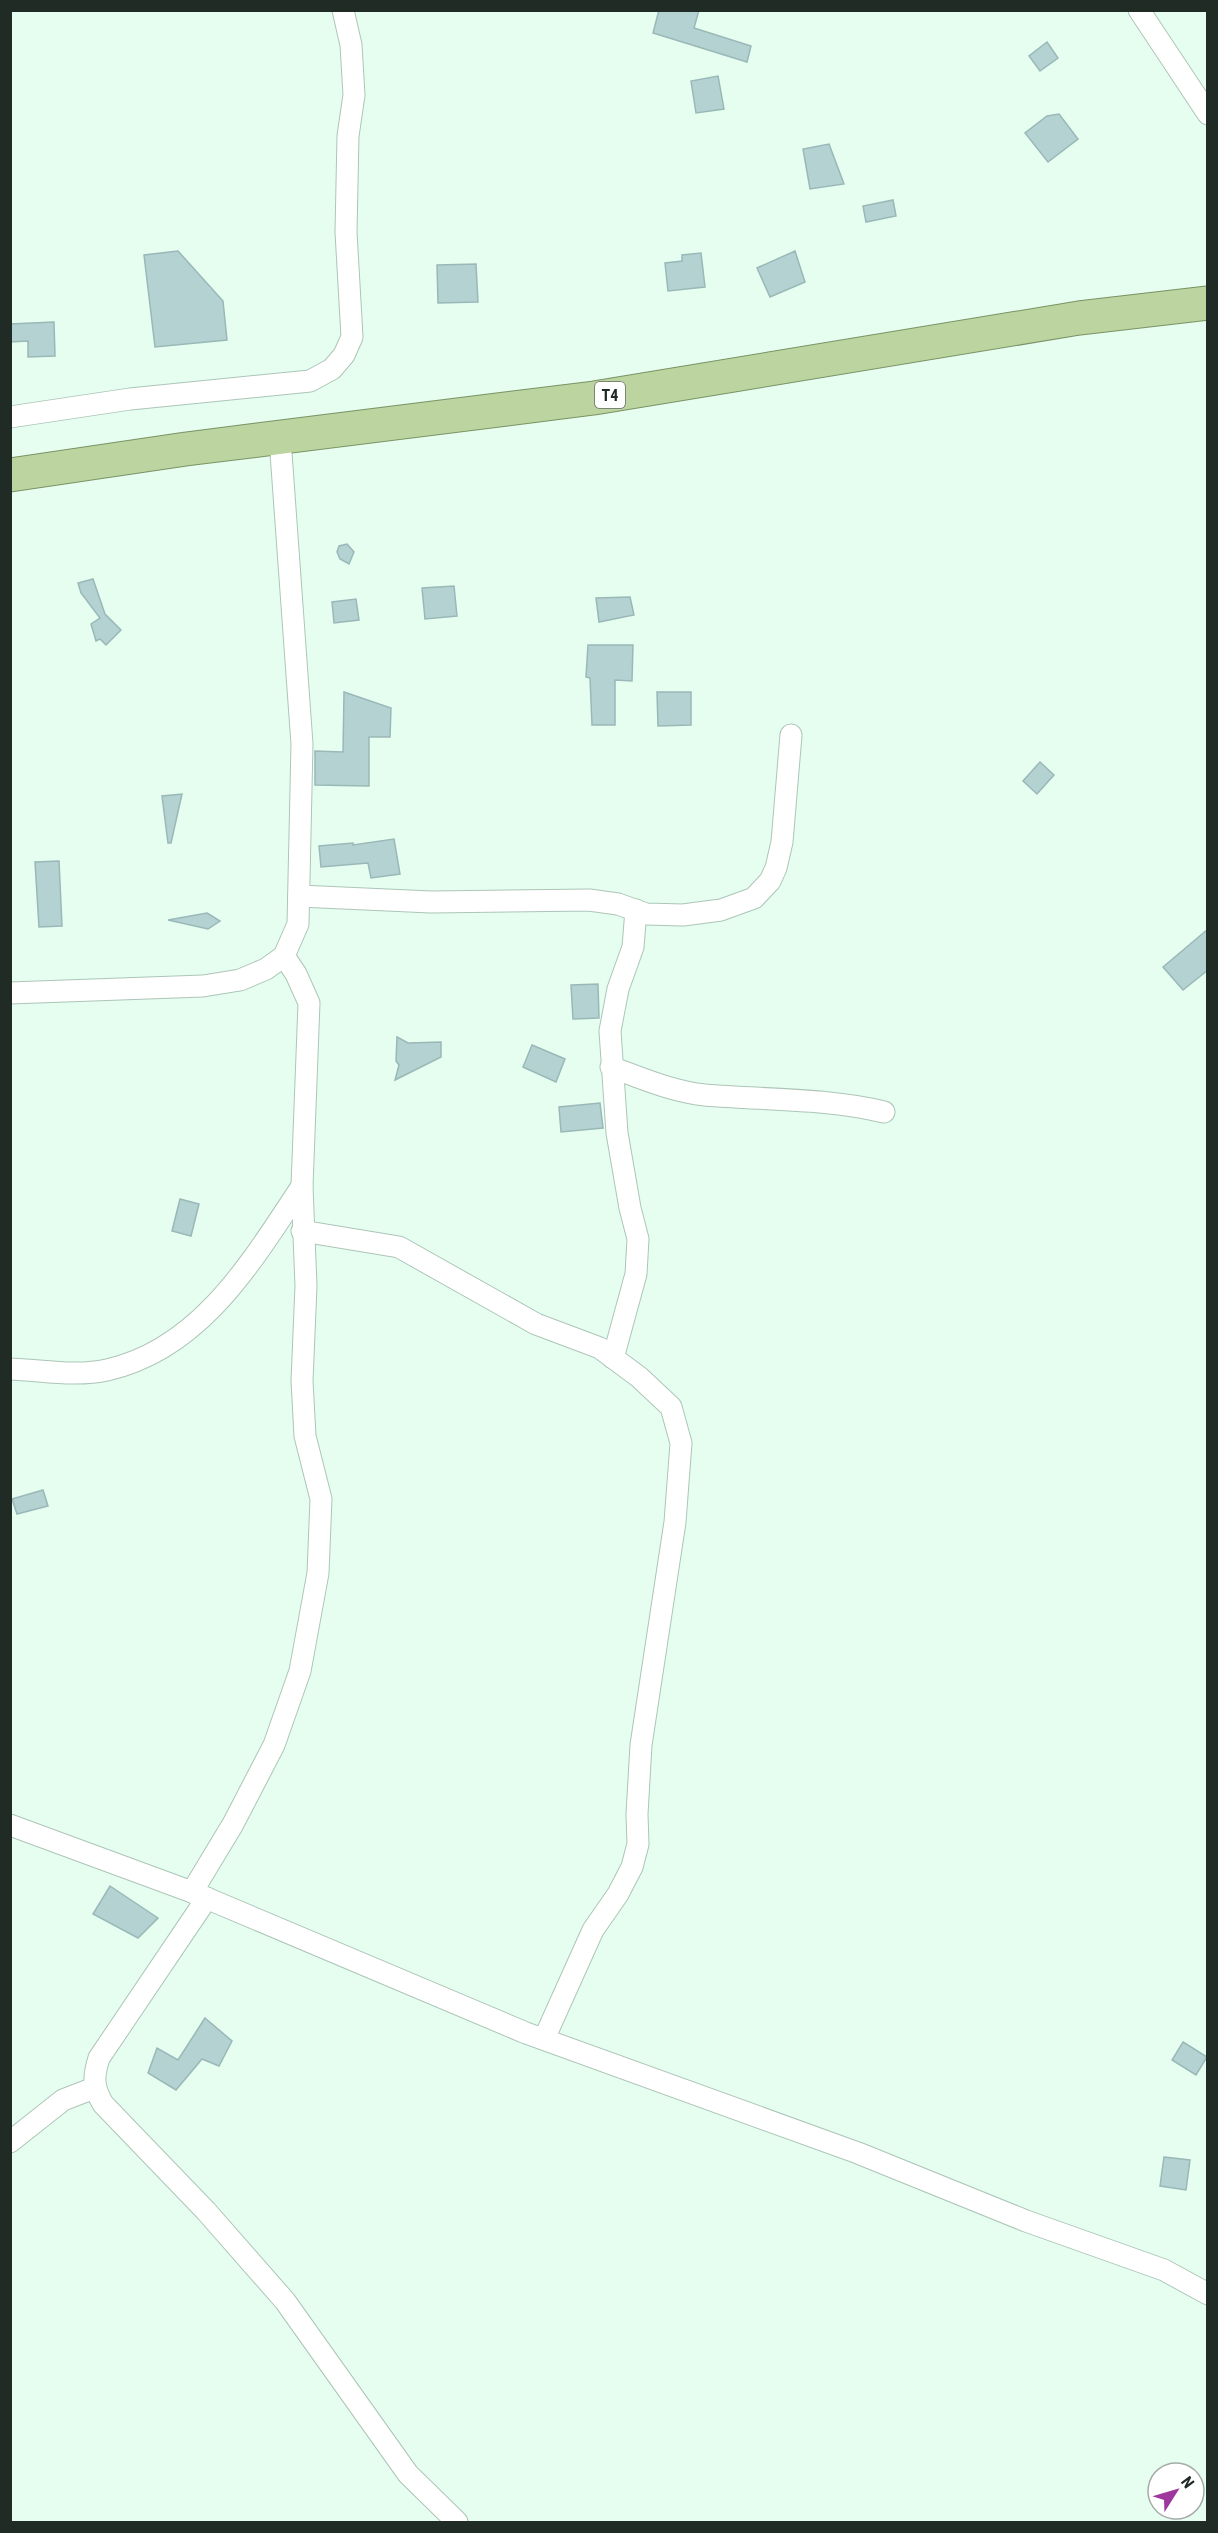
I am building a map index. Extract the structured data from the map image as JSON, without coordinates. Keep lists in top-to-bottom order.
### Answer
{
  "streets": {
    "highway": ["T4"]
  },
  "north": "top right"
}
